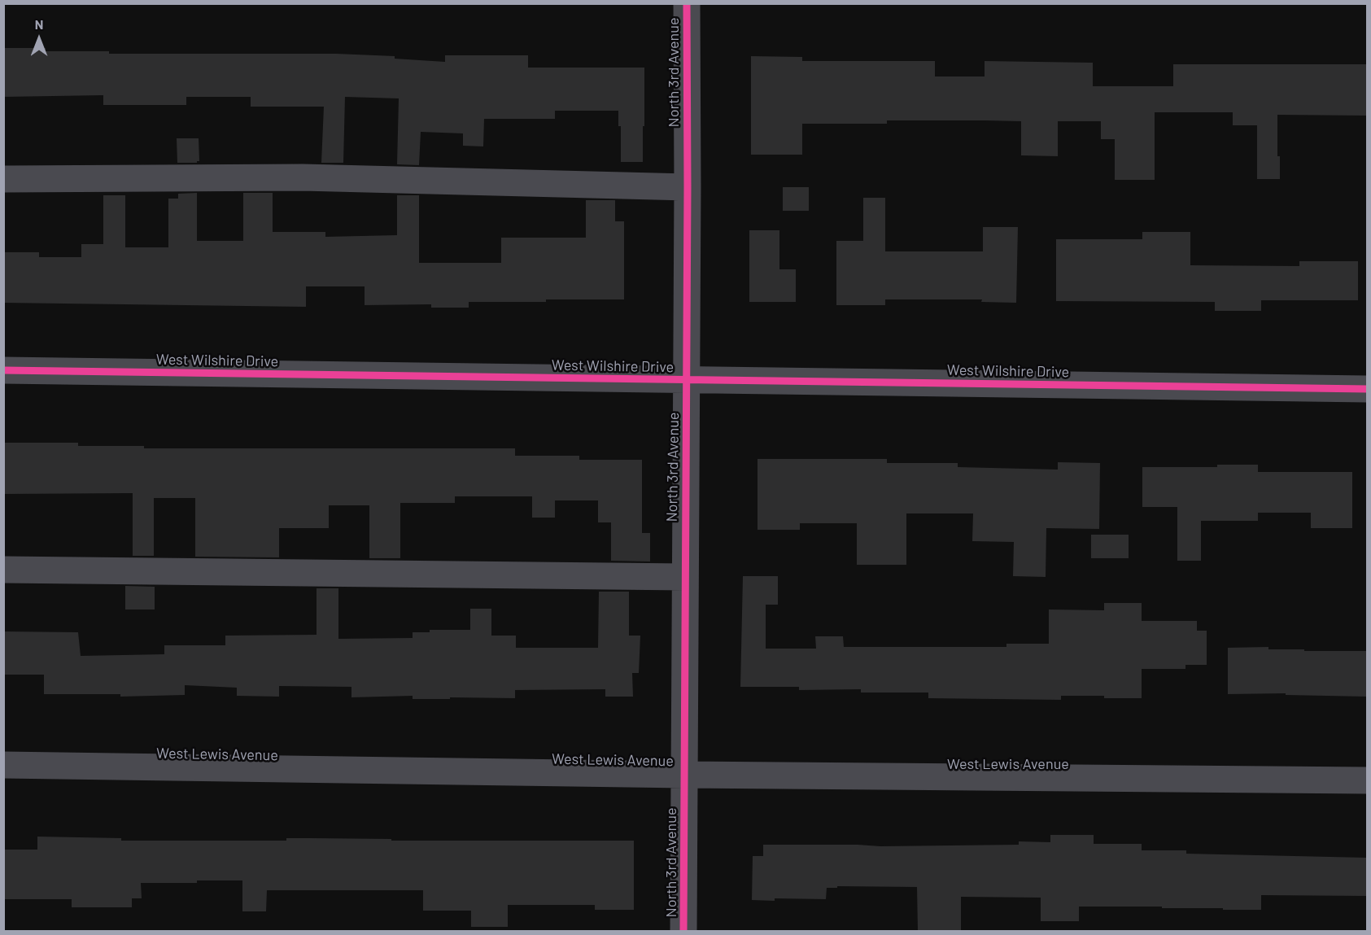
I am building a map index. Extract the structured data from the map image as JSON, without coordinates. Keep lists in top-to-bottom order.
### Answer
{
  "streets": {
    "street": ["North 3rd Avenue", "West Wilshire Drive", "West Lewis Avenue"]
  },
  "crossings": [
    ["North 3rd Avenue", "West Wilshire Drive"],
    ["North 3rd Avenue", "West Lewis Avenue"]
  ],
  "north": "top"
}
